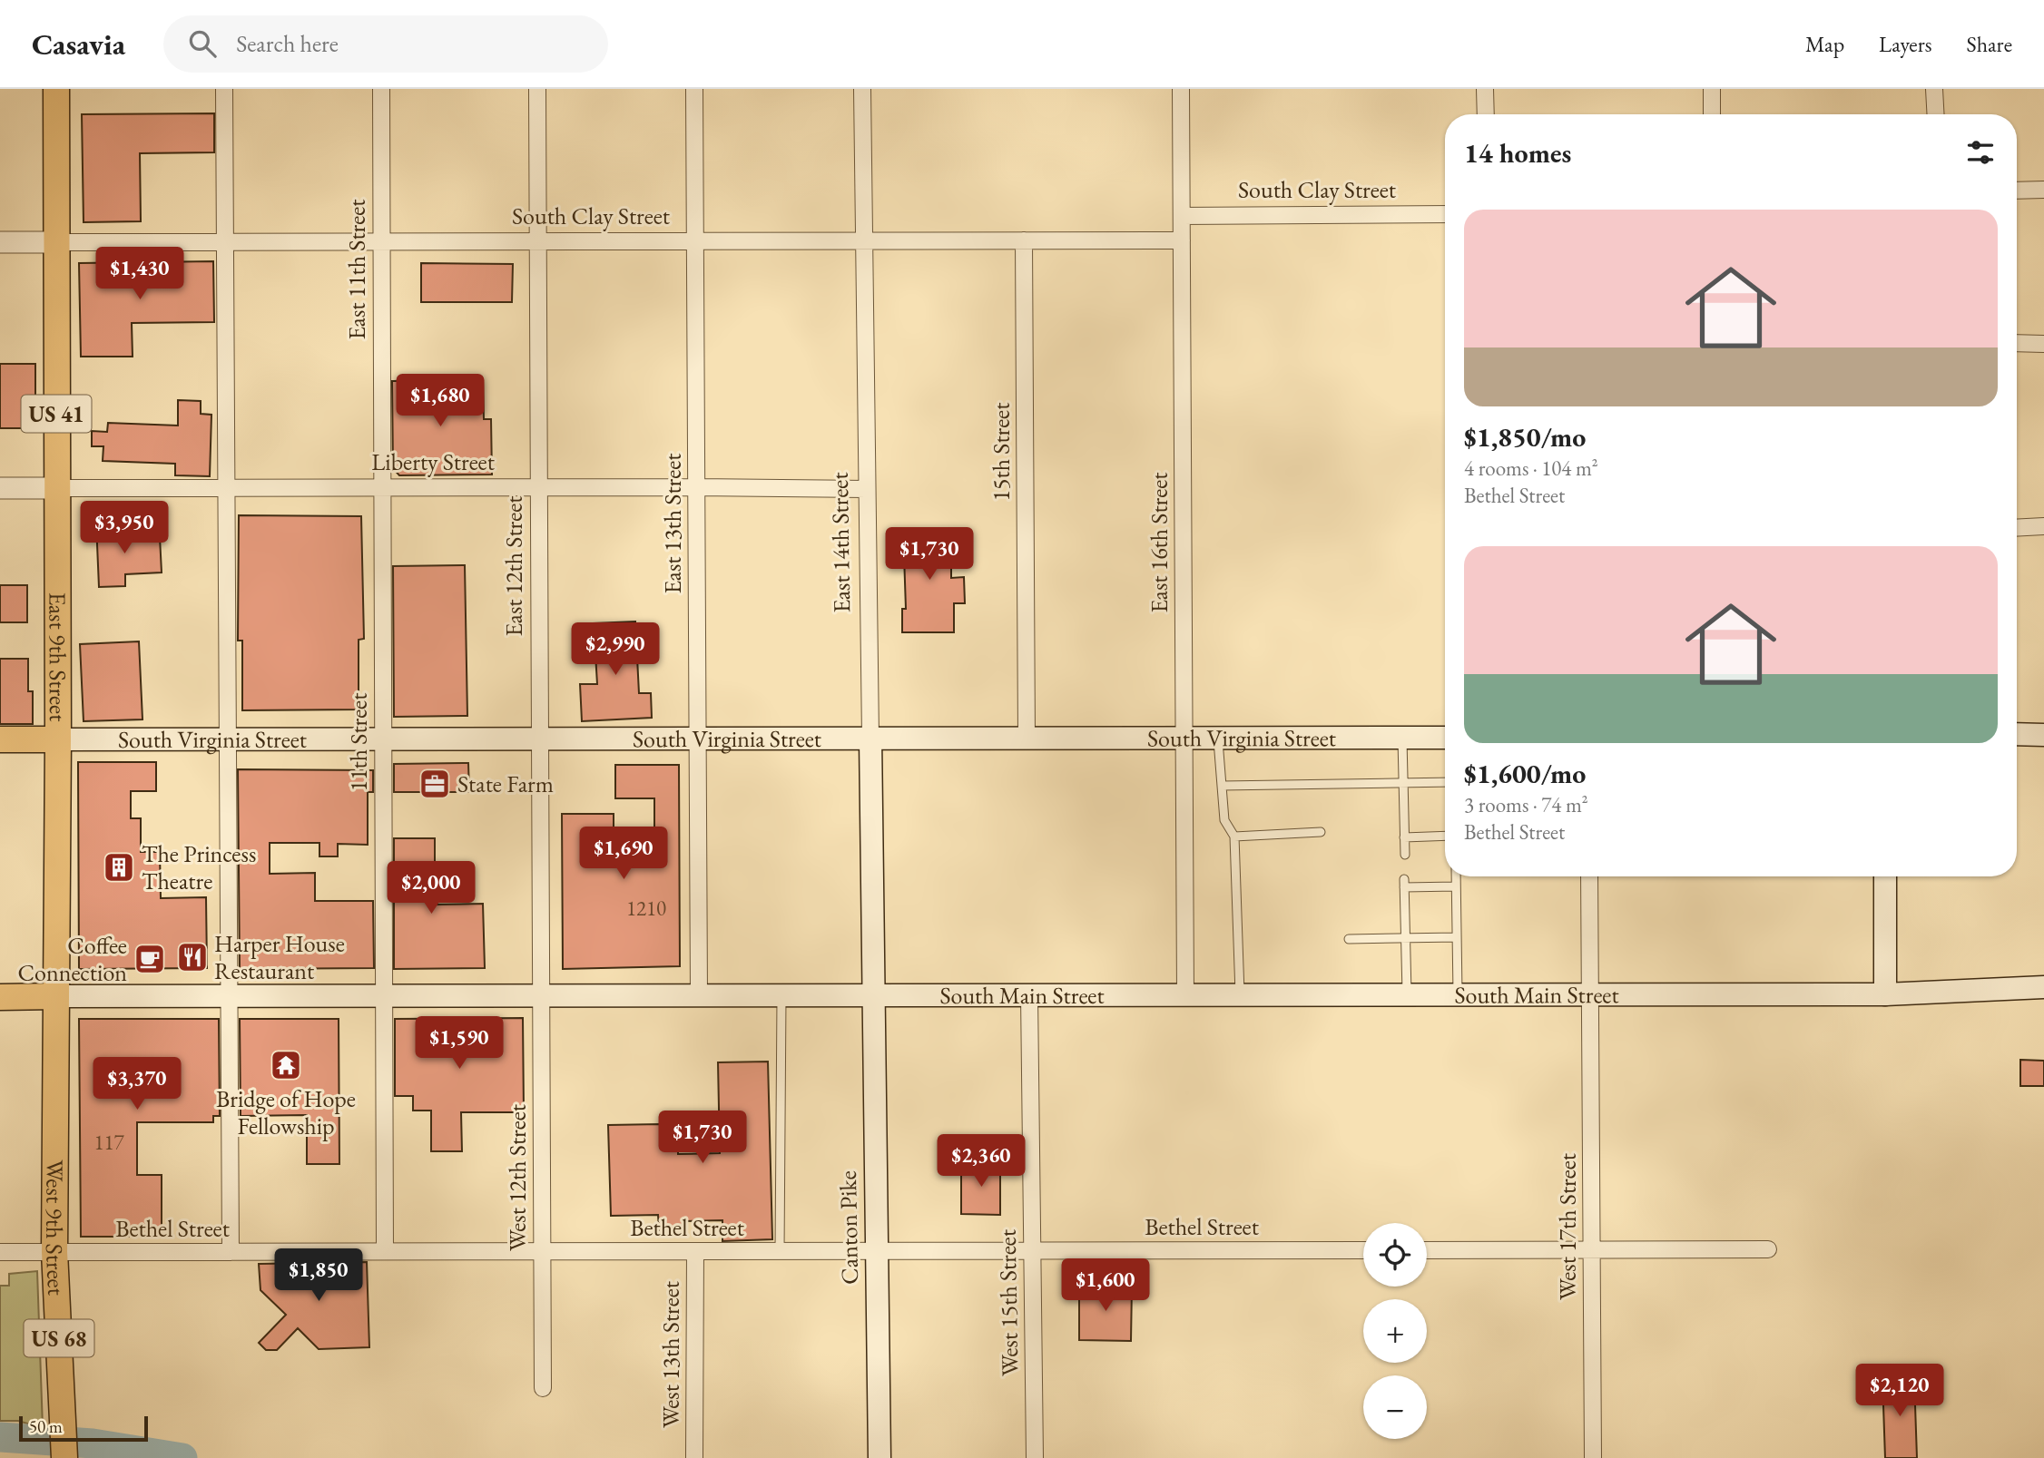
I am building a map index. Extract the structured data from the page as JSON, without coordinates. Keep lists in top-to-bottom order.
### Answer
{
  "streets": {
    "main road": [
      "US 41",
      "East 14th Street",
      "East 9th Street",
      "South Virginia Street",
      "South Main Street",
      "West 9th Street",
      "Canton Pike",
      "US 68"
    ],
    "street": [
      "South Clay Street",
      "East 11th Street",
      "15th Street",
      "Liberty Street",
      "East 13th Street",
      "East 16th Street",
      "East 12th Street",
      "11th Street",
      "West 12th Street",
      "Bethel Street",
      "West 17th Street",
      "West 15th Street",
      "West 13th Street"
    ]
  },
  "crossings": [
    ["South Clay Street", "East 11th Street"],
    ["South Clay Street", "15th Street"],
    ["South Clay Street", "East 13th Street"],
    ["South Clay Street", "East 14th Street"],
    ["South Clay Street", "East 16th Street"],
    ["South Clay Street", "East 12th Street"],
    ["South Clay Street", "East 9th Street"],
    ["East 11th Street", "Liberty Street"],
    ["East 11th Street", "11th Street"],
    ["15th Street", "South Virginia Street"],
    ["Liberty Street", "East 13th Street"],
    ["Liberty Street", "East 14th Street"],
    ["Liberty Street", "East 12th Street"],
    ["Liberty Street", "East 9th Street"],
    ["Liberty Street", "11th Street"],
    ["East 13th Street", "South Virginia Street"],
    ["East 13th Street", "South Main Street"],
    ["East 14th Street", "South Virginia Street"],
    ["East 14th Street", "South Main Street"],
    ["East 14th Street", "Canton Pike"],
    ["East 16th Street", "South Virginia Street"],
    ["East 16th Street", "South Main Street"],
    ["East 12th Street", "South Virginia Street"],
    ["East 12th Street", "West 12th Street"],
    ["East 9th Street", "South Virginia Street"],
    ["East 9th Street", "South Main Street"],
    ["East 9th Street", "West 9th Street"],
    ["South Virginia Street", "11th Street"],
    ["South Virginia Street", "West 12th Street"],
    ["11th Street", "South Main Street"],
    ["11th Street", "Bethel Street"],
    ["South Main Street", "West 12th Street"],
    ["South Main Street", "West 17th Street"],
    ["South Main Street", "West 9th Street"],
    ["South Main Street", "Canton Pike"],
    ["South Main Street", "West 15th Street"],
    ["West 12th Street", "Bethel Street"],
    ["Bethel Street", "West 9th Street"],
    ["Bethel Street", "Canton Pike"],
    ["Bethel Street", "West 15th Street"],
    ["Bethel Street", "West 13th Street"]
  ],
  "places": {
    "office": ["State Farm"],
    "building": ["The Princess Theatre"],
    "restaurant": ["Harper House Restaurant"],
    "cafe": ["Coffee Connection"],
    "temple": ["Bridge of Hope Fellowship"]
  },
  "house_numbers": ["1210", "117"],
  "scale_bar": "50 m",
  "page": {
    "header": "Casavia",
    "search": "Search here",
    "nav": ["Map", "Layers", "Share"],
    "heading": "14 homes",
    "list": [
      {
        "name": "$1,850/mo",
        "note": "4 rooms · 104 m² · Bethel Street"
      },
      {
        "name": "$1,600/mo",
        "note": "3 rooms · 74 m² · Bethel Street"
      }
    ],
    "price": [
      "$1,430",
      "$1,680",
      "$3,950",
      "$1,730",
      "$2,990",
      "$1,690",
      "$2,000",
      "$1,590",
      "$3,370",
      "$1,730",
      "$2,360",
      "$1,850",
      "$1,600",
      "$2,120"
    ],
    "map_buttons": ["+", "−"],
    "scale": "50 m"
  }
}
